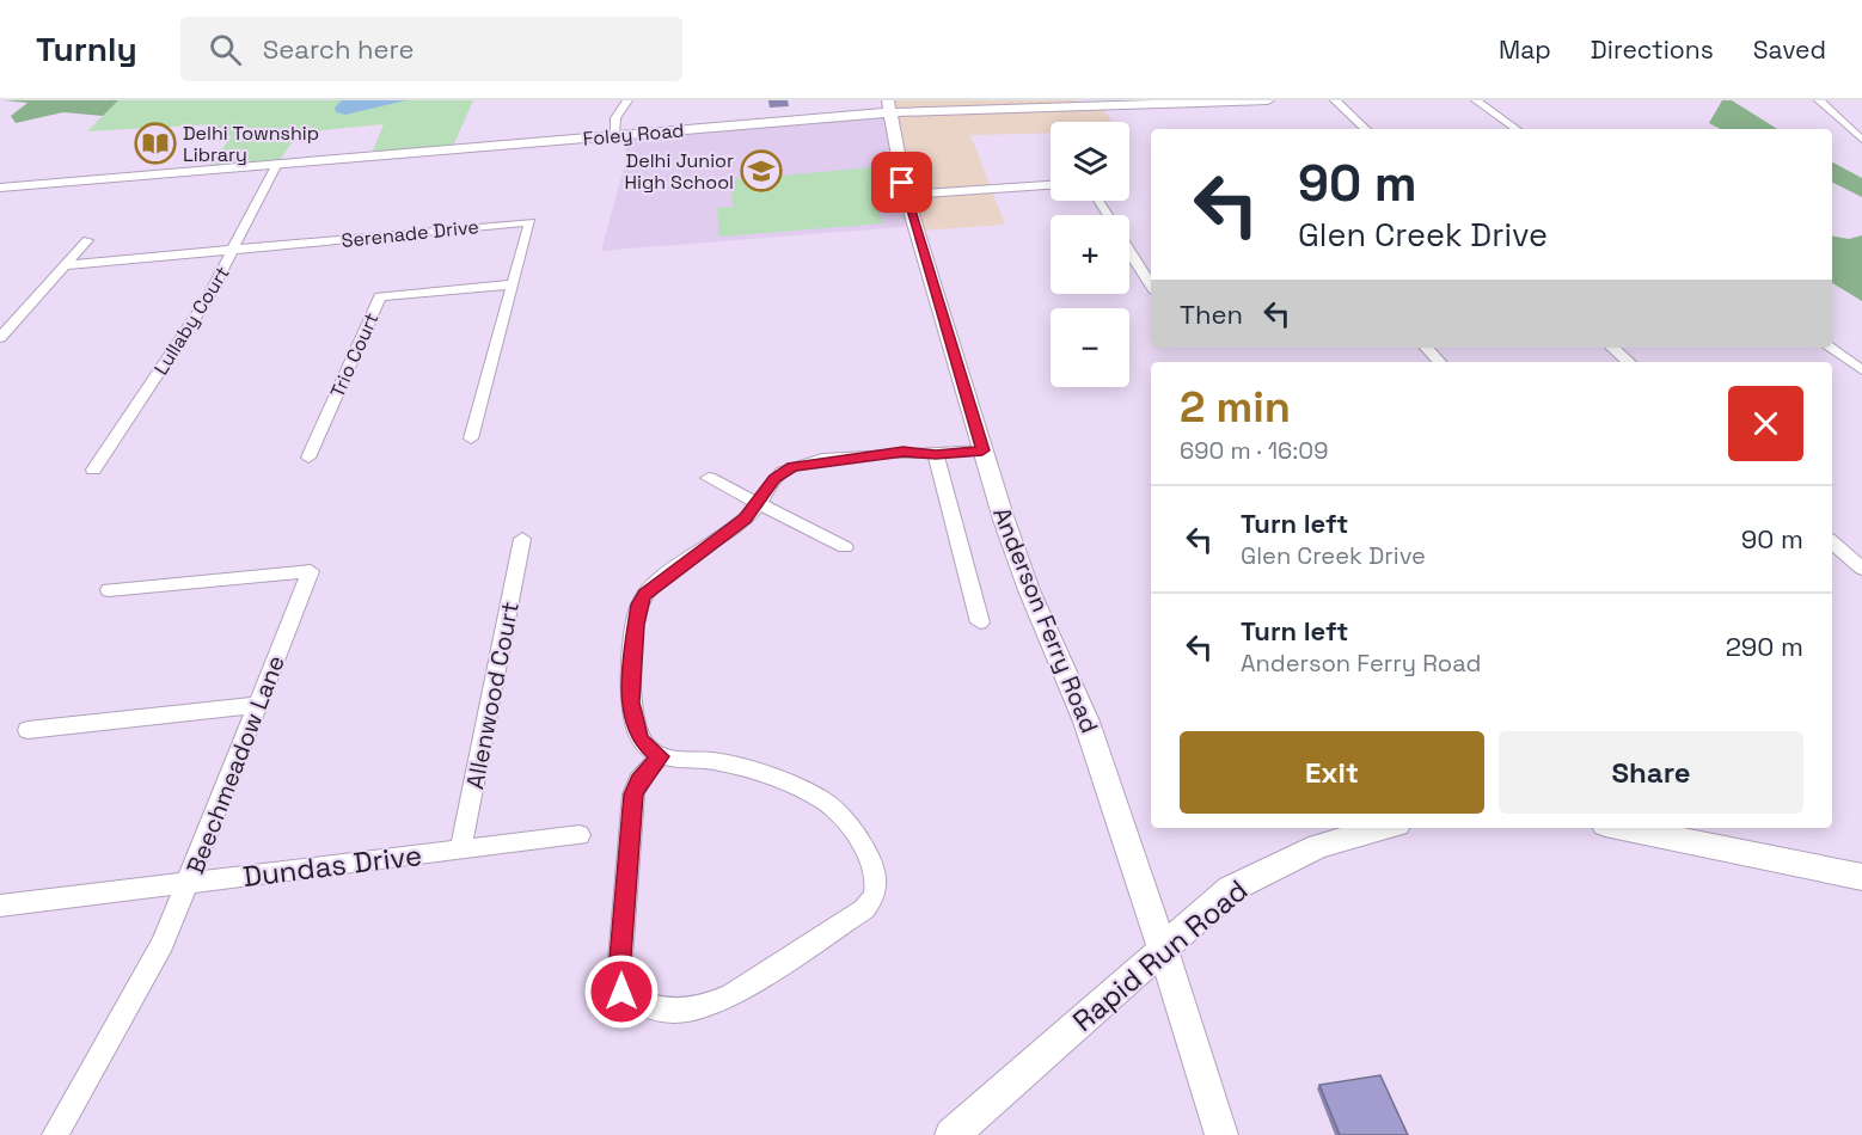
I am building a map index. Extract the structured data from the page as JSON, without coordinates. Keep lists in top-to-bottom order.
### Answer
{
  "streets": {
    "street": [
      "Foley Road",
      "Serenade Drive",
      "Lullaby Court",
      "Trio Court",
      "Anderson Ferry Road",
      "Allenwood Court",
      "Beechmeadow Lane",
      "Dundas Drive",
      "Rapid Run Road"
    ]
  },
  "crossings": [
    ["Foley Road", "Lullaby Court"],
    ["Foley Road", "Anderson Ferry Road"],
    ["Serenade Drive", "Lullaby Court"],
    ["Serenade Drive", "Trio Court"],
    ["Anderson Ferry Road", "Rapid Run Road"],
    ["Allenwood Court", "Dundas Drive"],
    ["Beechmeadow Lane", "Dundas Drive"]
  ],
  "places": {
    "library": ["Delhi Township Library"],
    "school or university": ["Delhi Junior High School"]
  },
  "page": {
    "header": "Turnly",
    "search": "Search here",
    "nav": ["Map", "Directions", "Saved"],
    "map_buttons": ["+", "−"],
    "turn": ["90 m", "Glen Creek Drive"],
    "then": "Then",
    "heading": ["2 min", "690 m · 16:09"],
    "list": [
      {
        "name": "Turn left",
        "note": "Glen Creek Drive",
        "value": "90 m"
      },
      {
        "name": "Turn left",
        "note": "Anderson Ferry Road",
        "value": "290 m"
      }
    ],
    "buttons": ["Exit", "Share"]
  }
}
